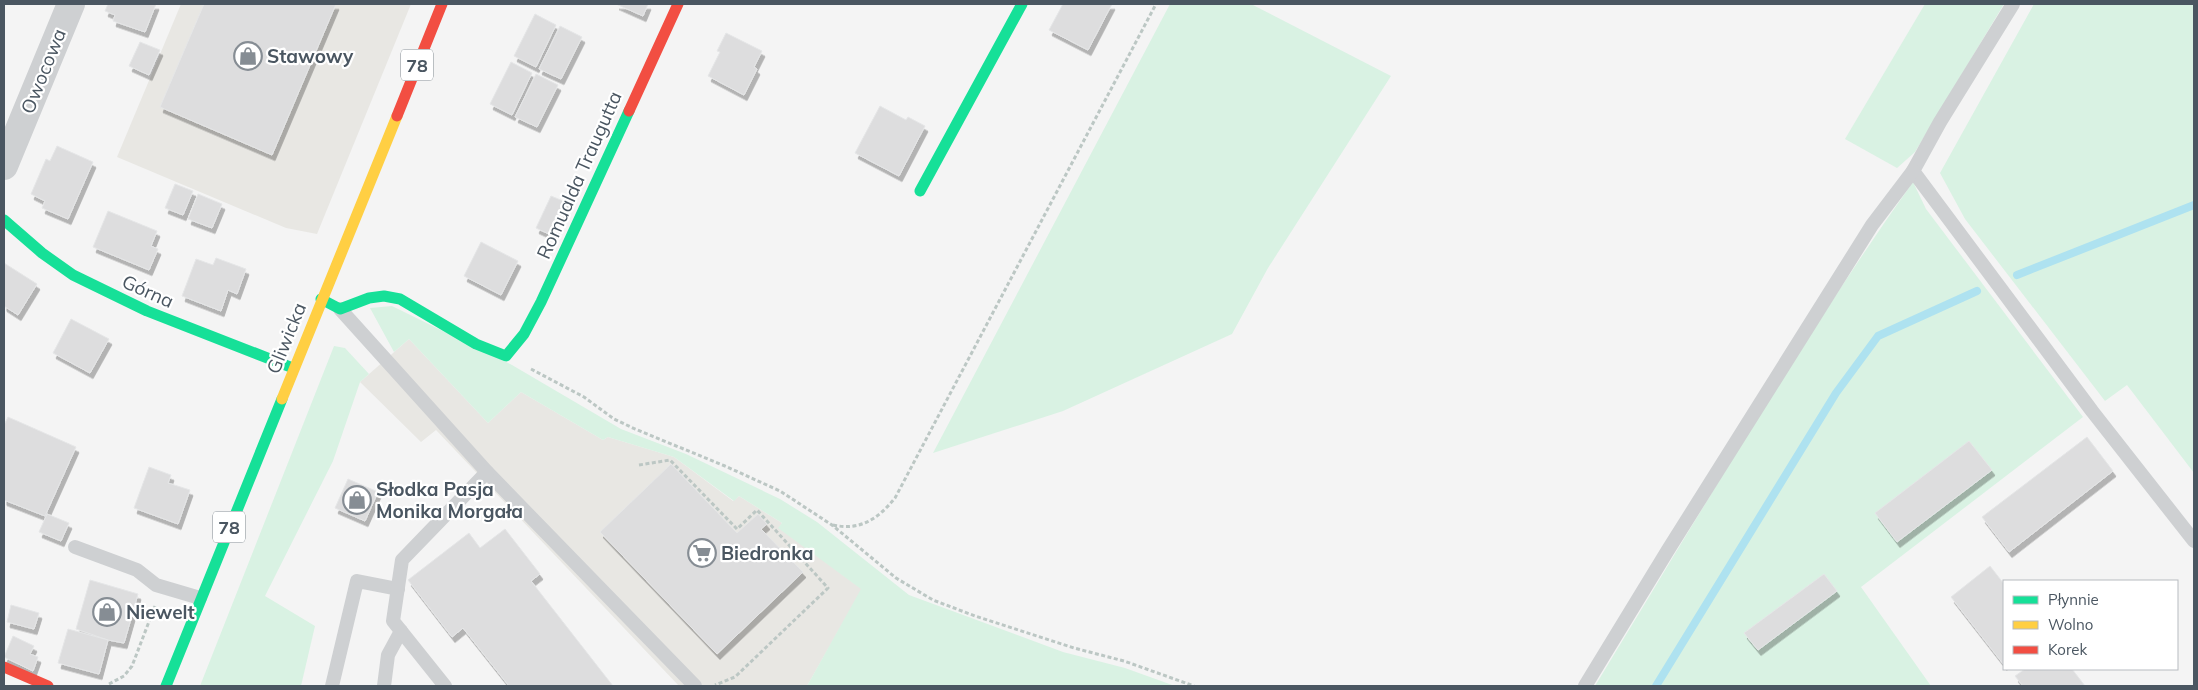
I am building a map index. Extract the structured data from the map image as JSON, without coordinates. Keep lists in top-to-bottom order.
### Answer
{
  "streets": {
    "street": [
      "78",
      "Owocowa",
      "Romualda Traugutta",
      "Górna",
      "Gliwicka"
    ]
  },
  "crossings": [
    ["Górna", "Gliwicka"]
  ],
  "places": {
    "shop": ["Stawowy", "Słodka Pasja Monika Morgała", "Niewelt"],
    "supermarket": ["Biedronka"]
  },
  "legend": ["Płynnie", "Wolno", "Korek"]
}
